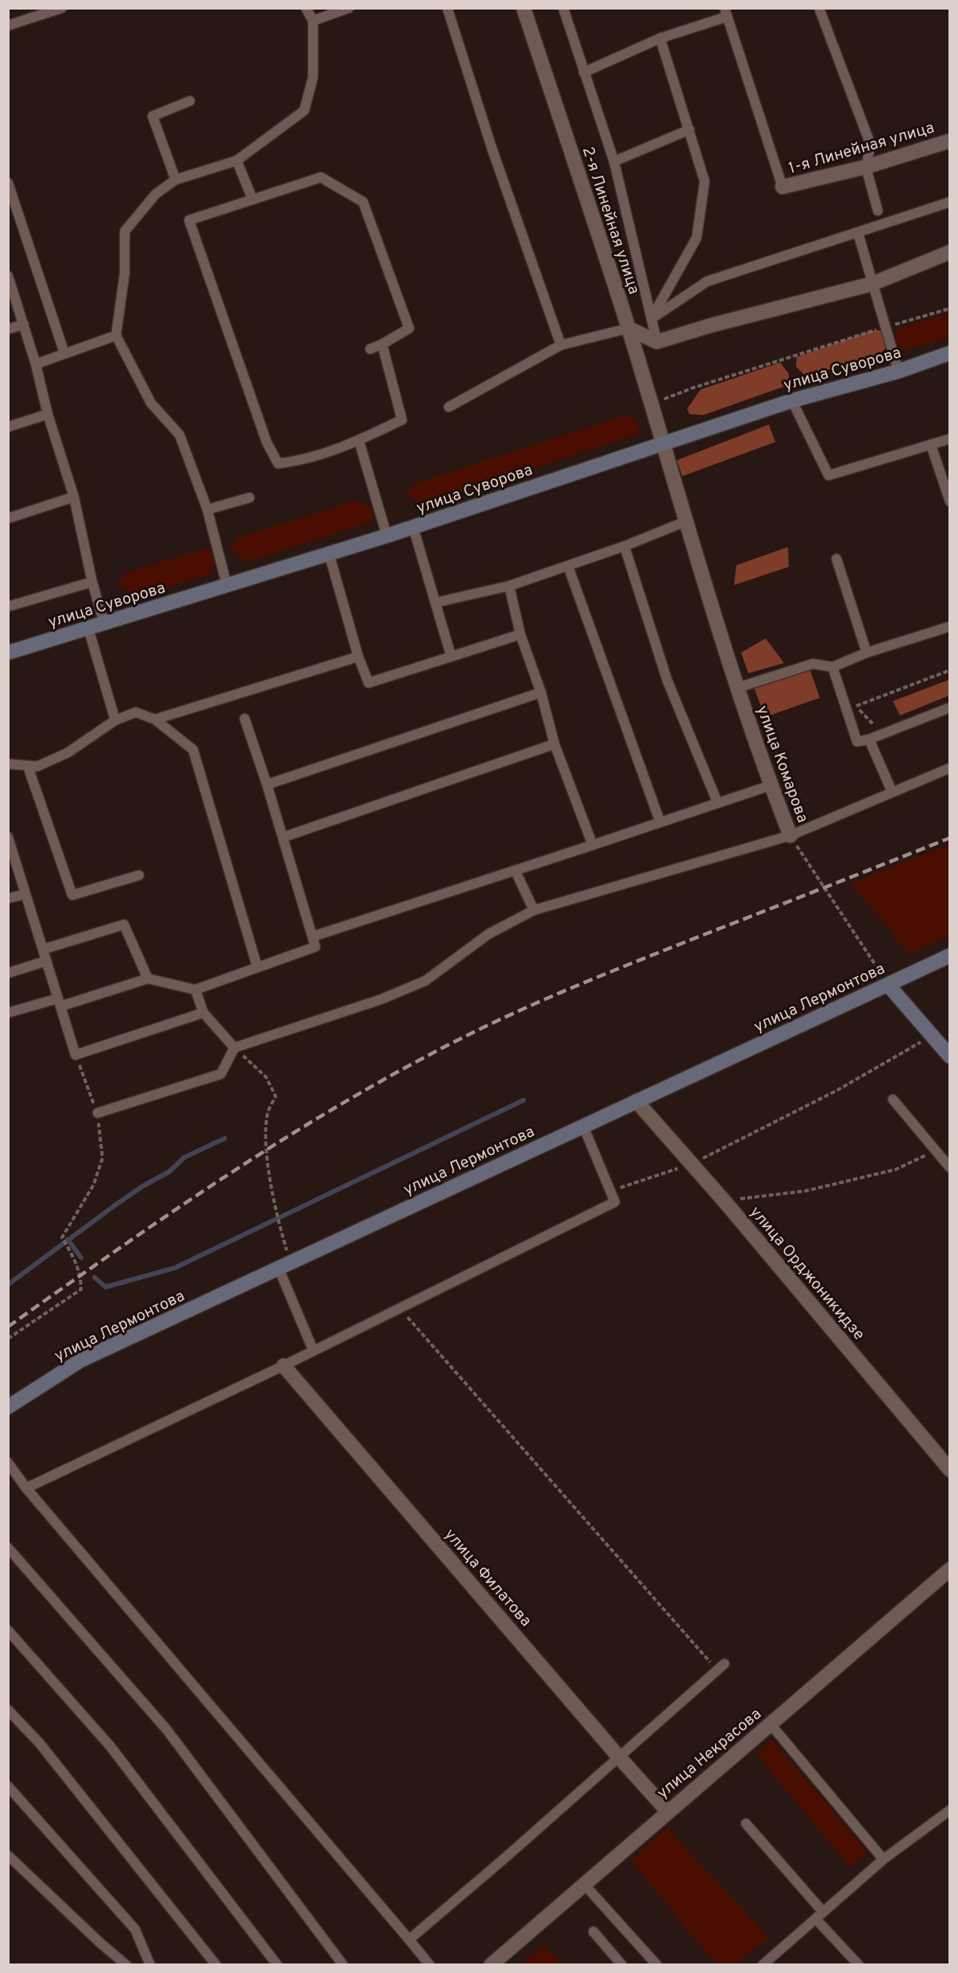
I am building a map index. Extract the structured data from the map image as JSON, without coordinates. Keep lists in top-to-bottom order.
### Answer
{
  "streets": {
    "main road": ["улица Суворова", "улица Лермонтова"],
    "street": [
      "1-я Линейная улица",
      "2-я Линейная улица",
      "улица Комарова",
      "улица Орджоникидзе",
      "улица Филатова",
      "улица Некрасова"
    ]
  },
  "crossings": [
    ["2-я Линейная улица", "улица Суворова"],
    ["2-я Линейная улица", "улица Комарова"],
    ["улица Суворова", "улица Комарова"],
    ["улица Комарова", "улица Лермонтова"],
    ["улица Лермонтова", "улица Орджоникидзе"],
    ["улица Филатова", "улица Некрасова"]
  ]
}
